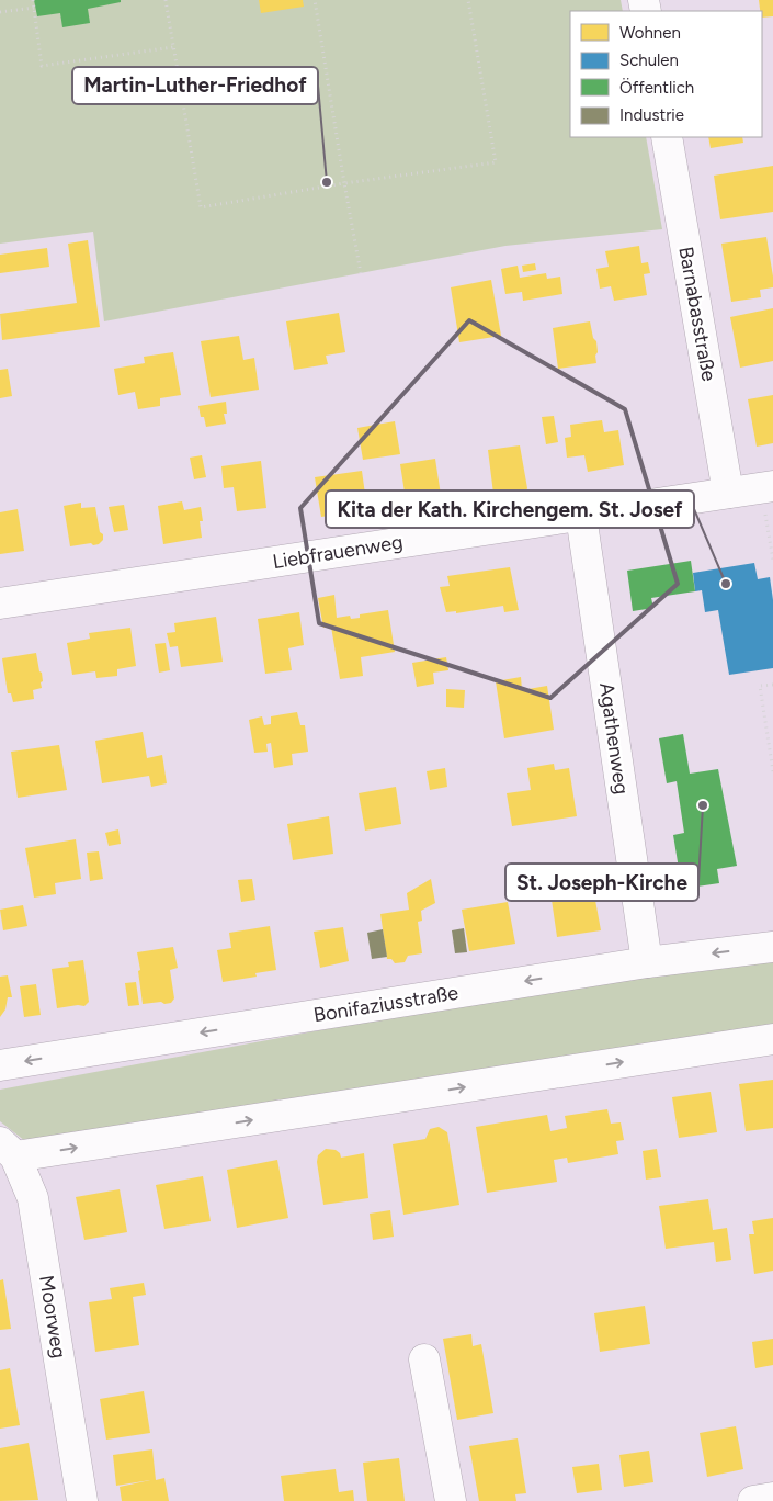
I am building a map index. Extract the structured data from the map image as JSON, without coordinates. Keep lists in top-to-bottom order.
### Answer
{
  "streets": {
    "street": [
      "Barnabasstraße",
      "Liebfrauenweg",
      "Agathenweg",
      "Bonifaziusstraße",
      "Moorweg"
    ]
  },
  "crossings": [
    ["Barnabasstraße", "Liebfrauenweg"],
    ["Liebfrauenweg", "Agathenweg"],
    ["Agathenweg", "Bonifaziusstraße"]
  ],
  "places": ["Martin-Luther-Friedhof", "Kita der Kath. Kirchengem. St. Josef", "St. Joseph-Kirche"],
  "legend": [
    "Wohnen",
    "Schulen",
    "Öffentlich",
    "Industrie"
  ]
}
